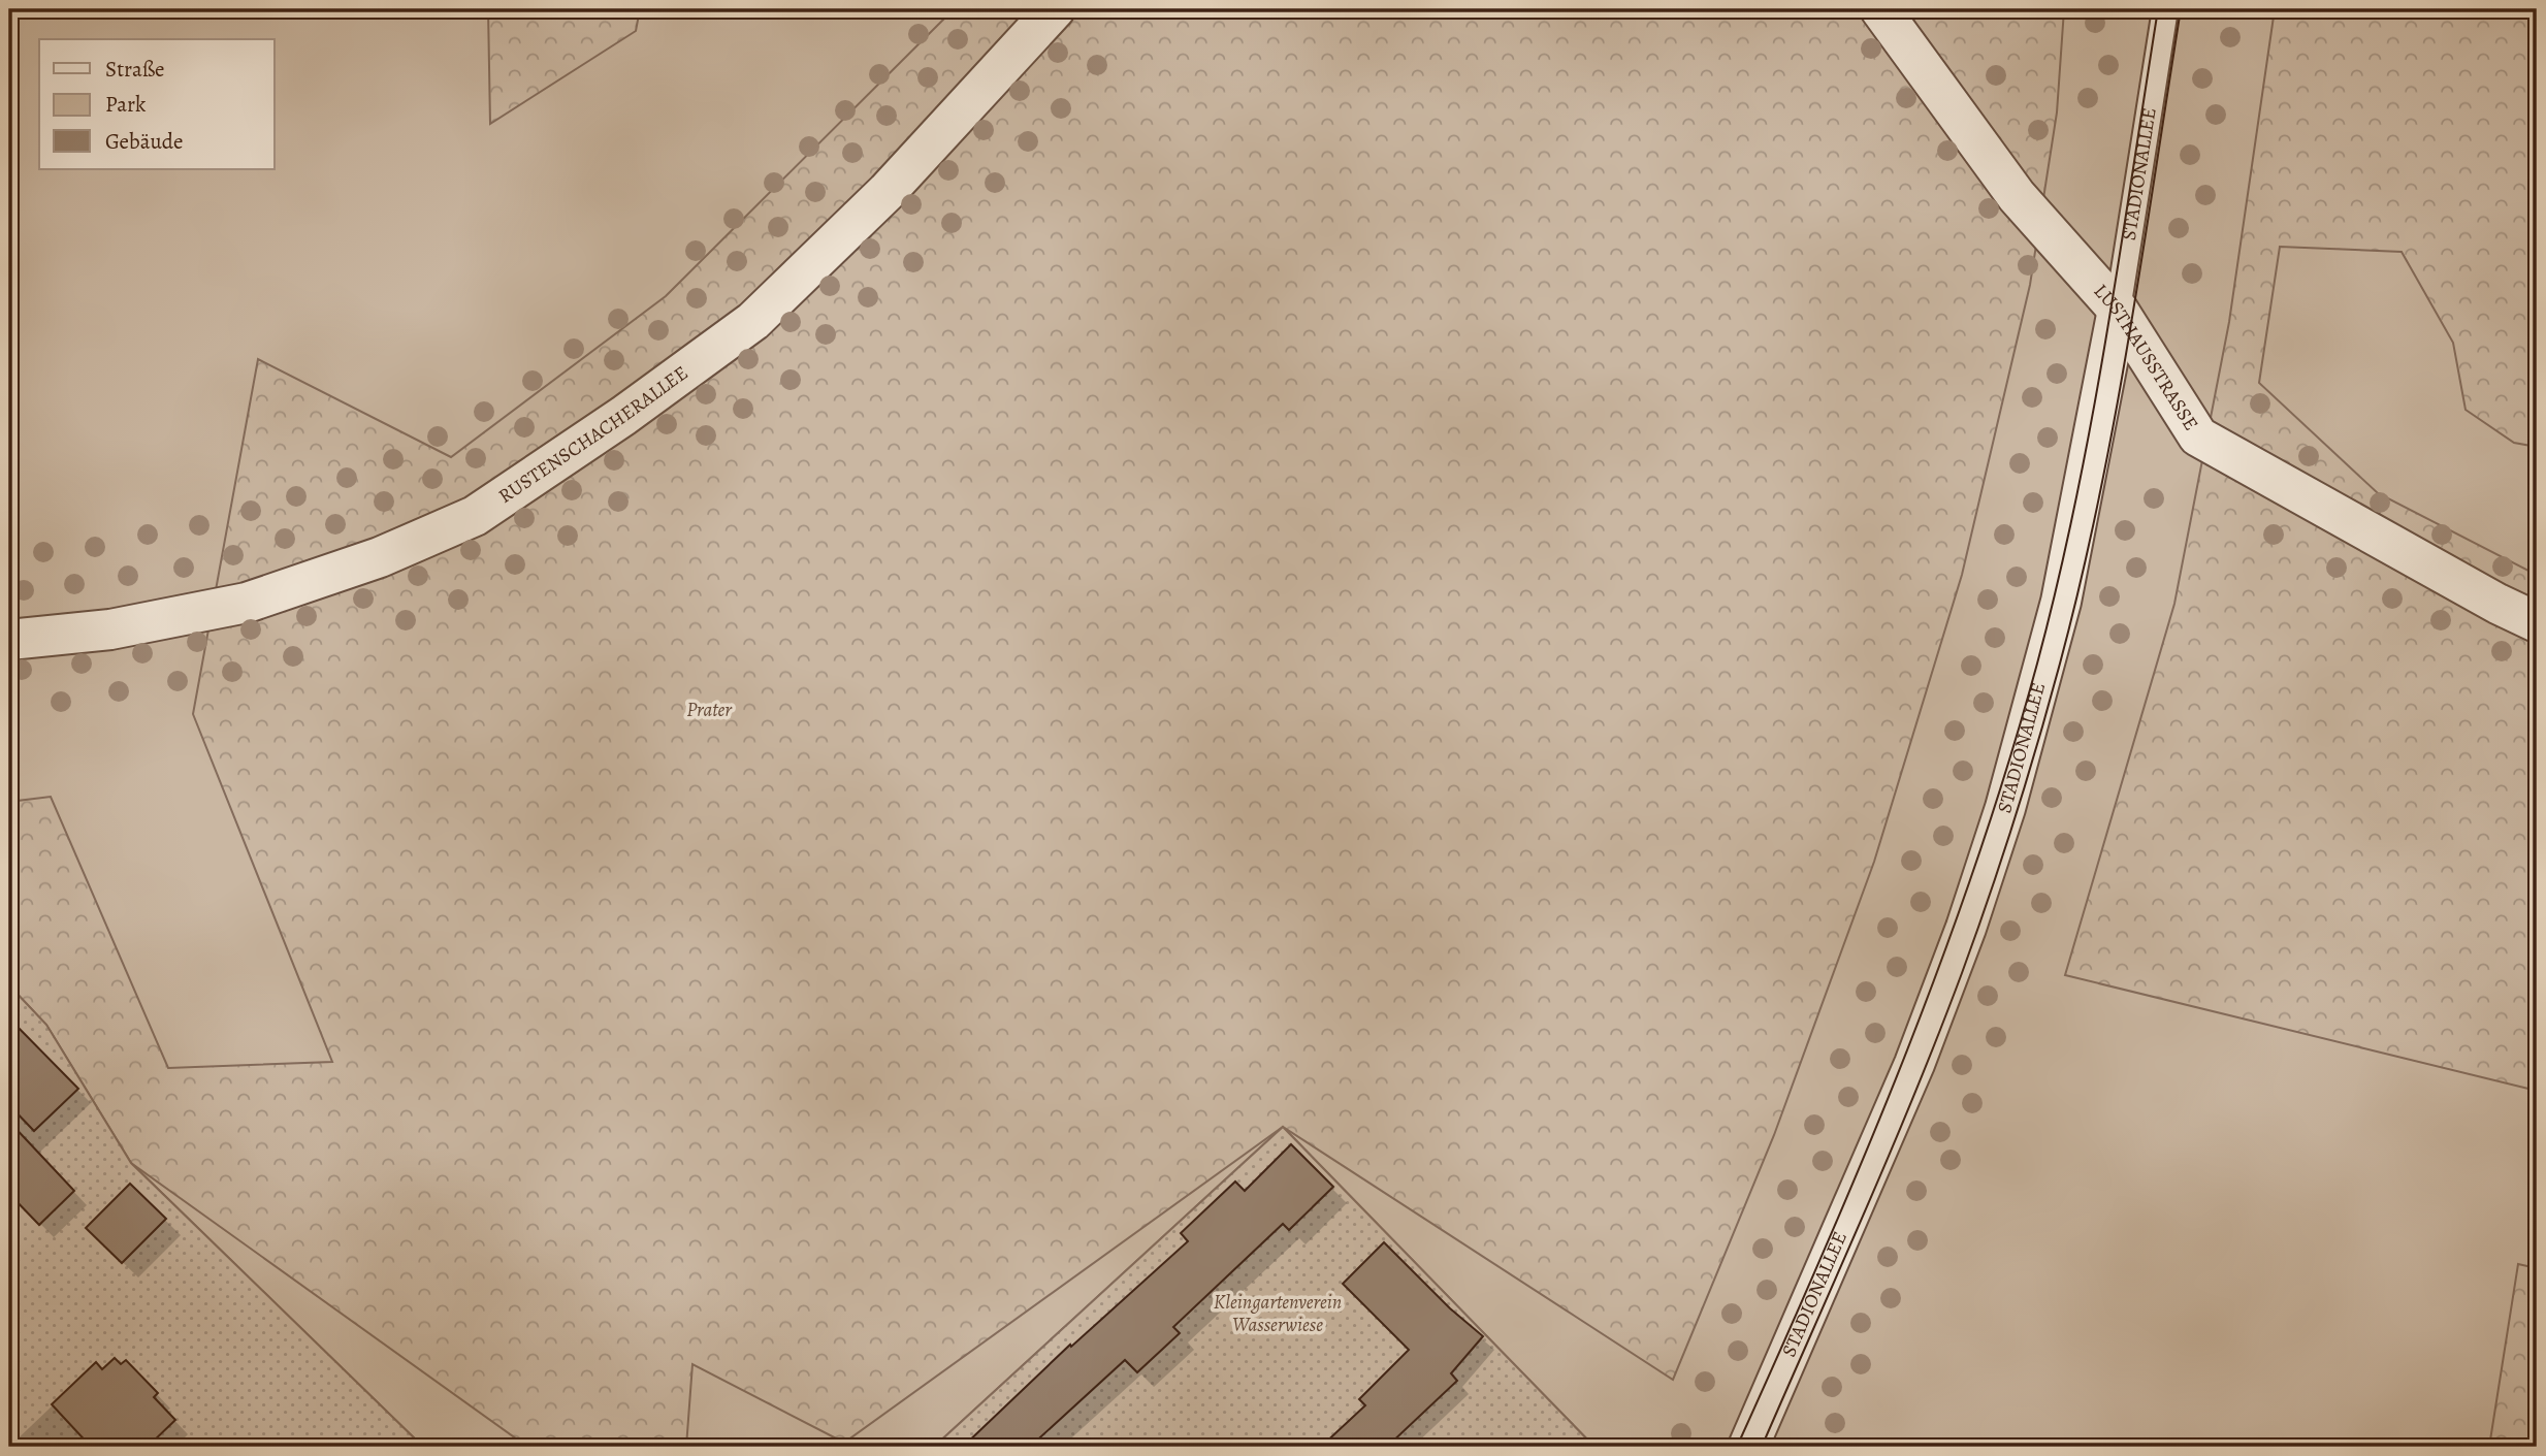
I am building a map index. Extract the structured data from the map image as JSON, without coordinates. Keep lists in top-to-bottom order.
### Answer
{
  "streets": {
    "street": ["STADIONALLEE", "LUSTHAUSSTRASSE", "RUSTENSCHACHERALLEE"]
  },
  "crossings": [
    ["STADIONALLEE", "LUSTHAUSSTRASSE"]
  ],
  "parks": ["Prater", "Kleingartenverein Wasserwiese"],
  "legend": ["Straße", "Park", "Gebäude"]
}
